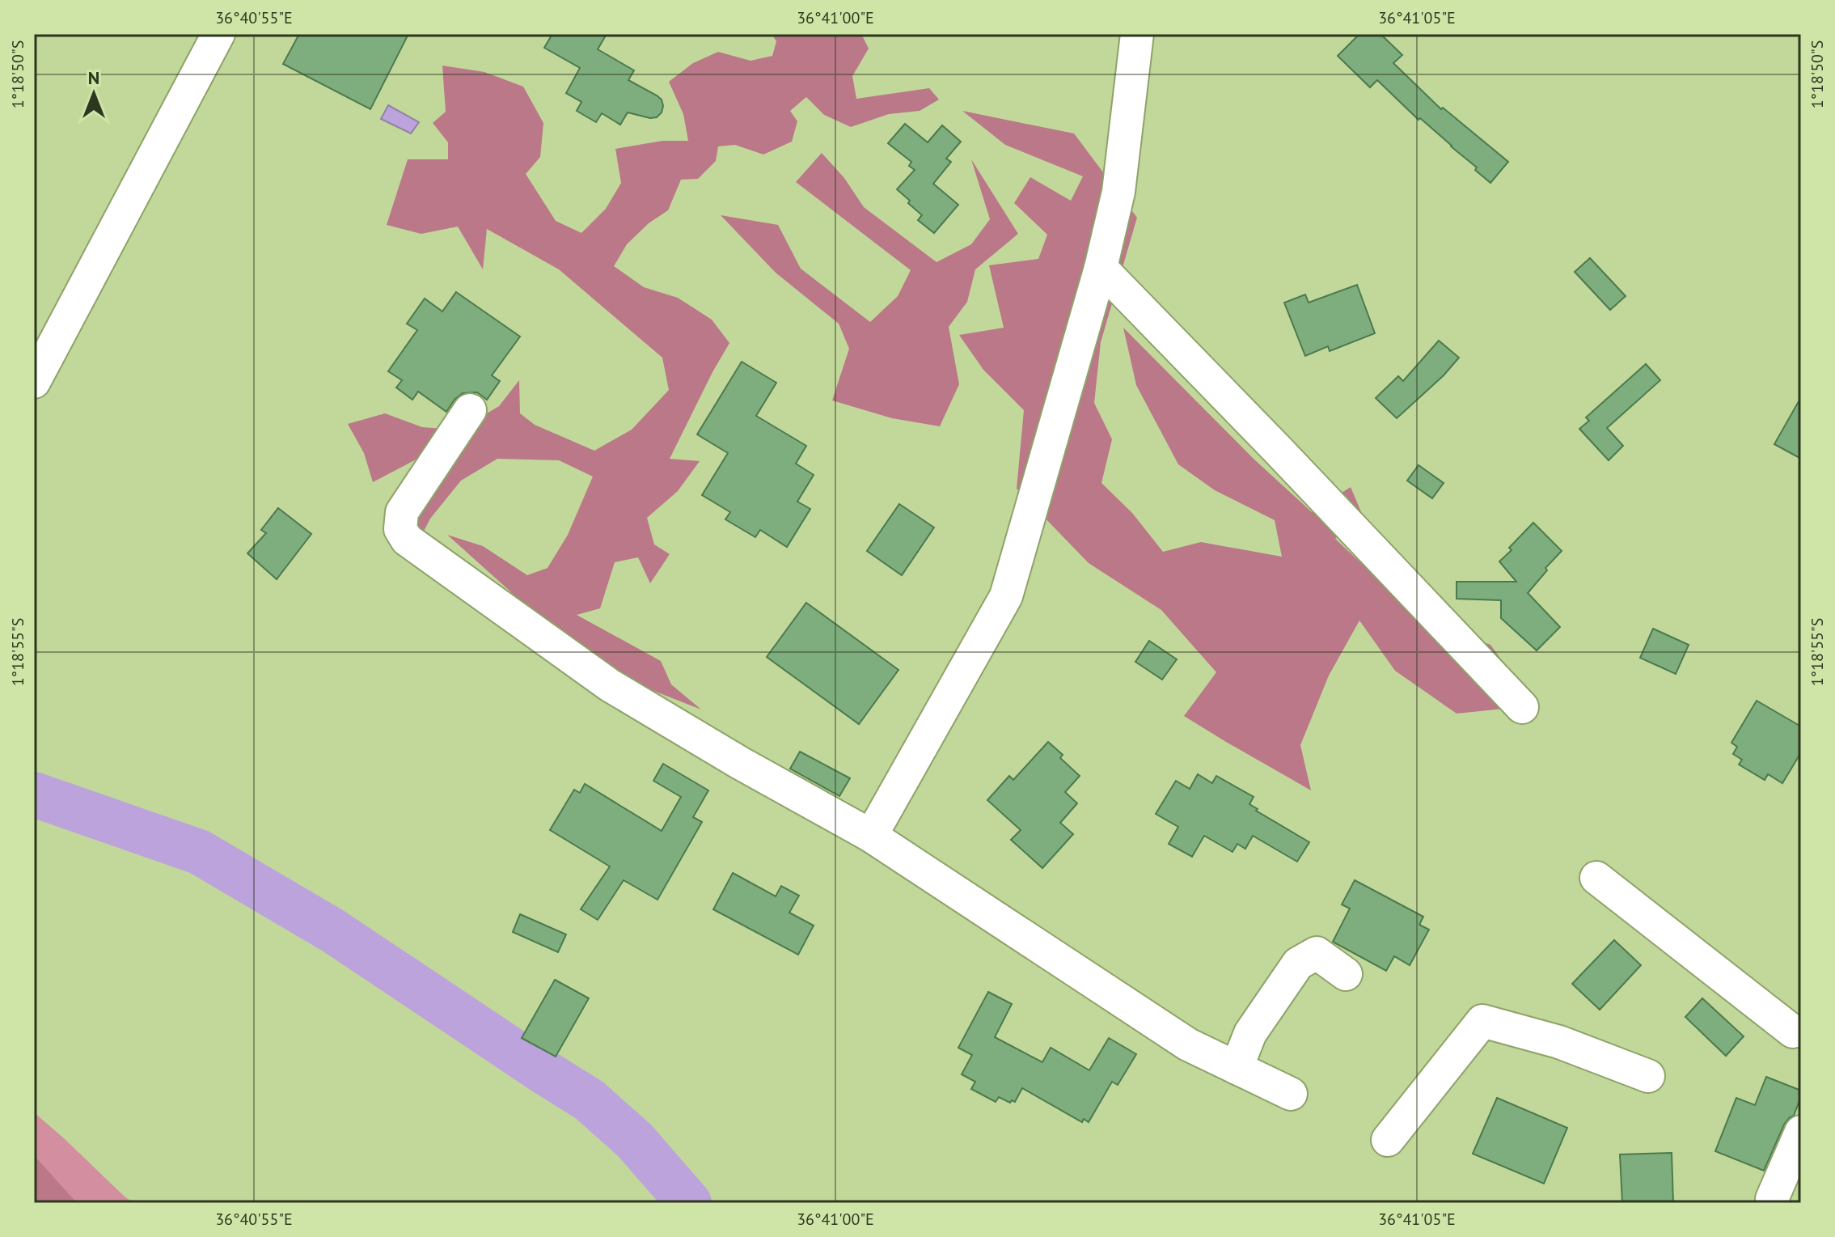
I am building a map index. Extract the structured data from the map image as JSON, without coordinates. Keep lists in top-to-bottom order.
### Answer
{
  "north": "top",
  "coordinates": [
    "36°40'55\"E",
    "36°41'00\"E",
    "36°41'05\"E",
    "1°18'50\"S",
    "1°18'55\"S"
  ]
}
